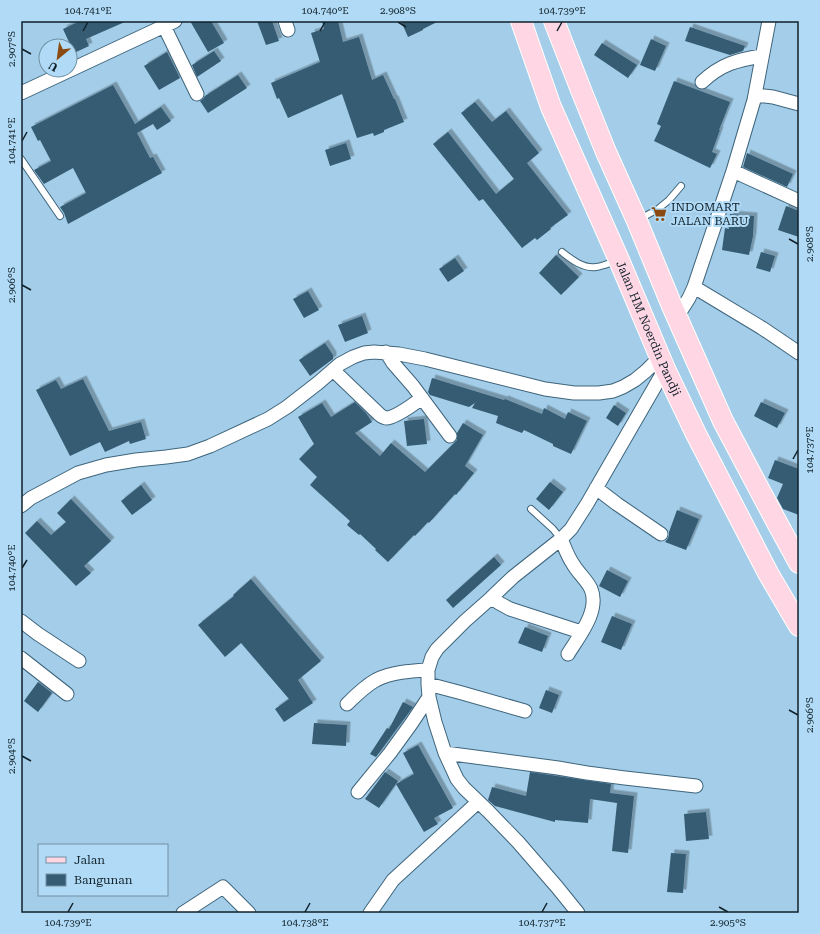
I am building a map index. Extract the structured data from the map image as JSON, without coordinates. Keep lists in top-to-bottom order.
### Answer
{
  "streets": {
    "main road": ["Jalan HM Noerdin Pandji"]
  },
  "places": {
    "supermarket": ["INDOMART JALAN BARU"]
  },
  "legend": ["Jalan", "Bangunan"],
  "north": "bottom left",
  "coordinates": [
    "104.741°E",
    "104.740°E",
    "2.908°S",
    "104.739°E",
    "2.907°S",
    "2.906°S",
    "104.737°E",
    "2.904°S",
    "104.738°E",
    "2.905°S"
  ]
}
